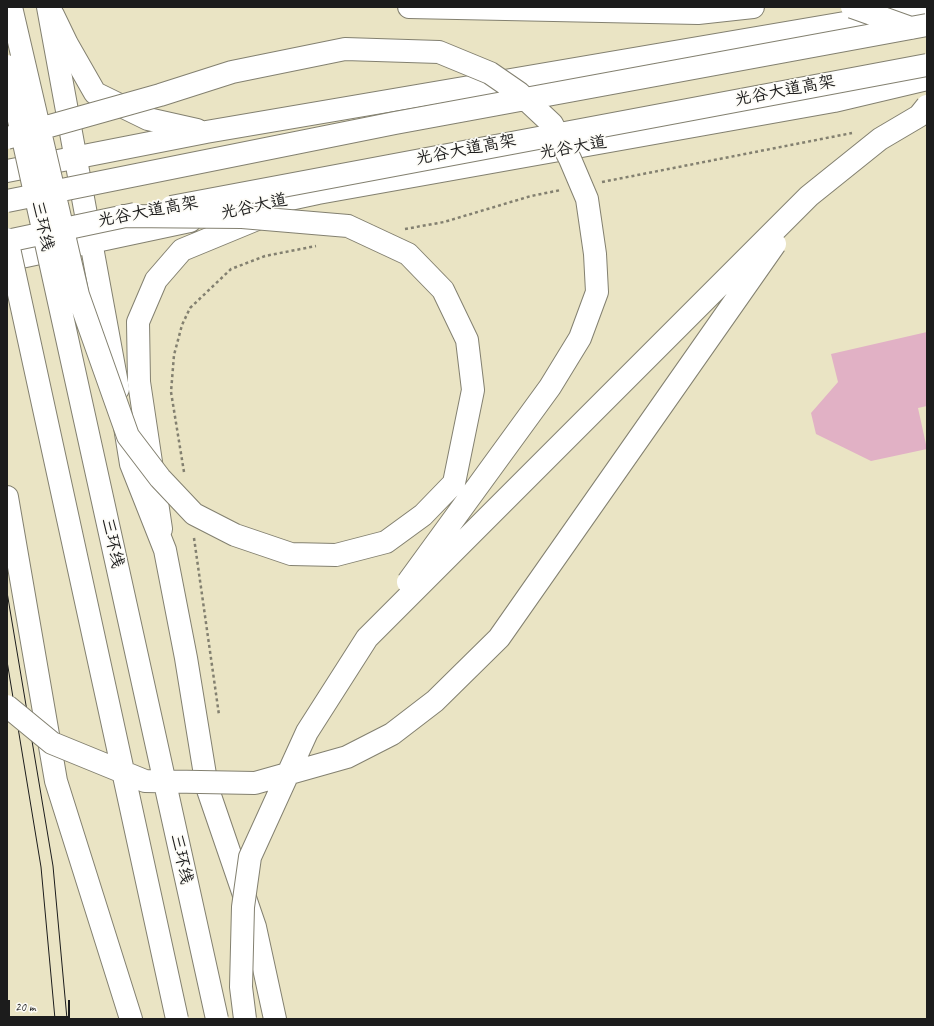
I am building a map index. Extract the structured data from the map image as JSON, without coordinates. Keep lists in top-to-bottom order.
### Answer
{
  "streets": {
    "main road": ["光谷大道高架", "光谷大道", "三环线"]
  },
  "scale_bar": "20 m"
}
